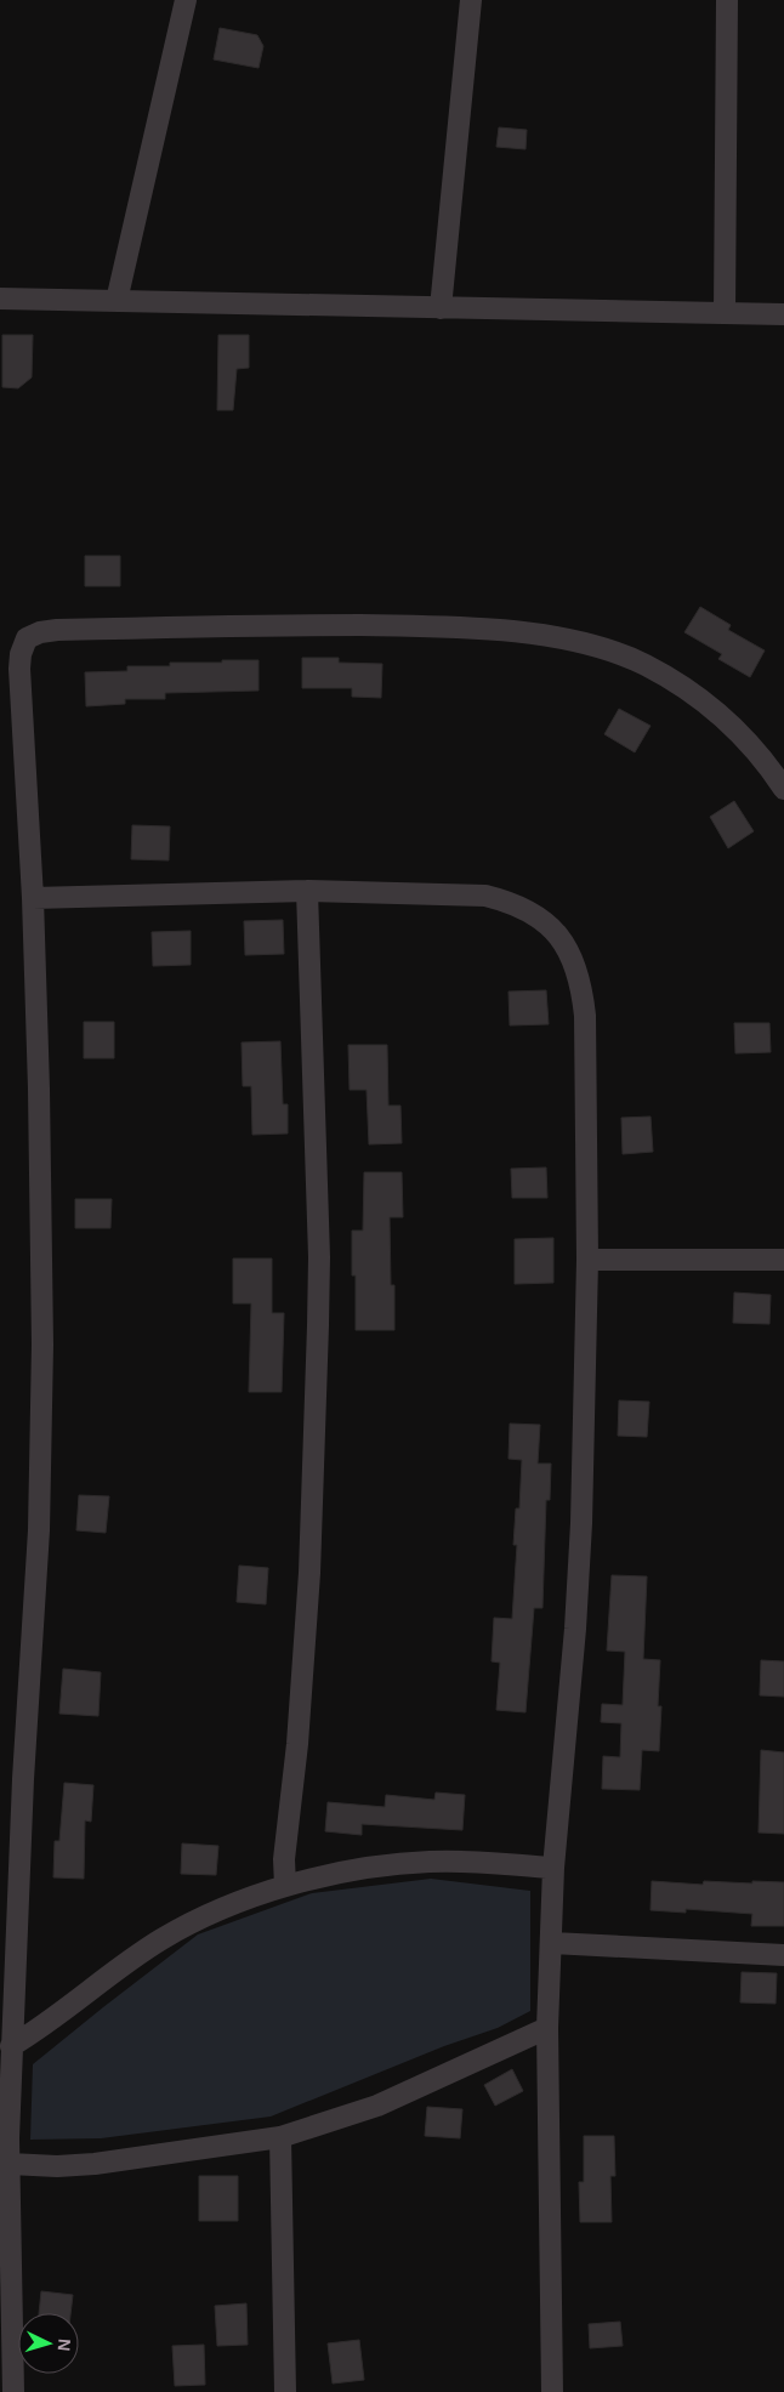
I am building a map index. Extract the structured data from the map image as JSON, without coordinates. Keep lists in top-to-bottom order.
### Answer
{
  "north": "right"
}
